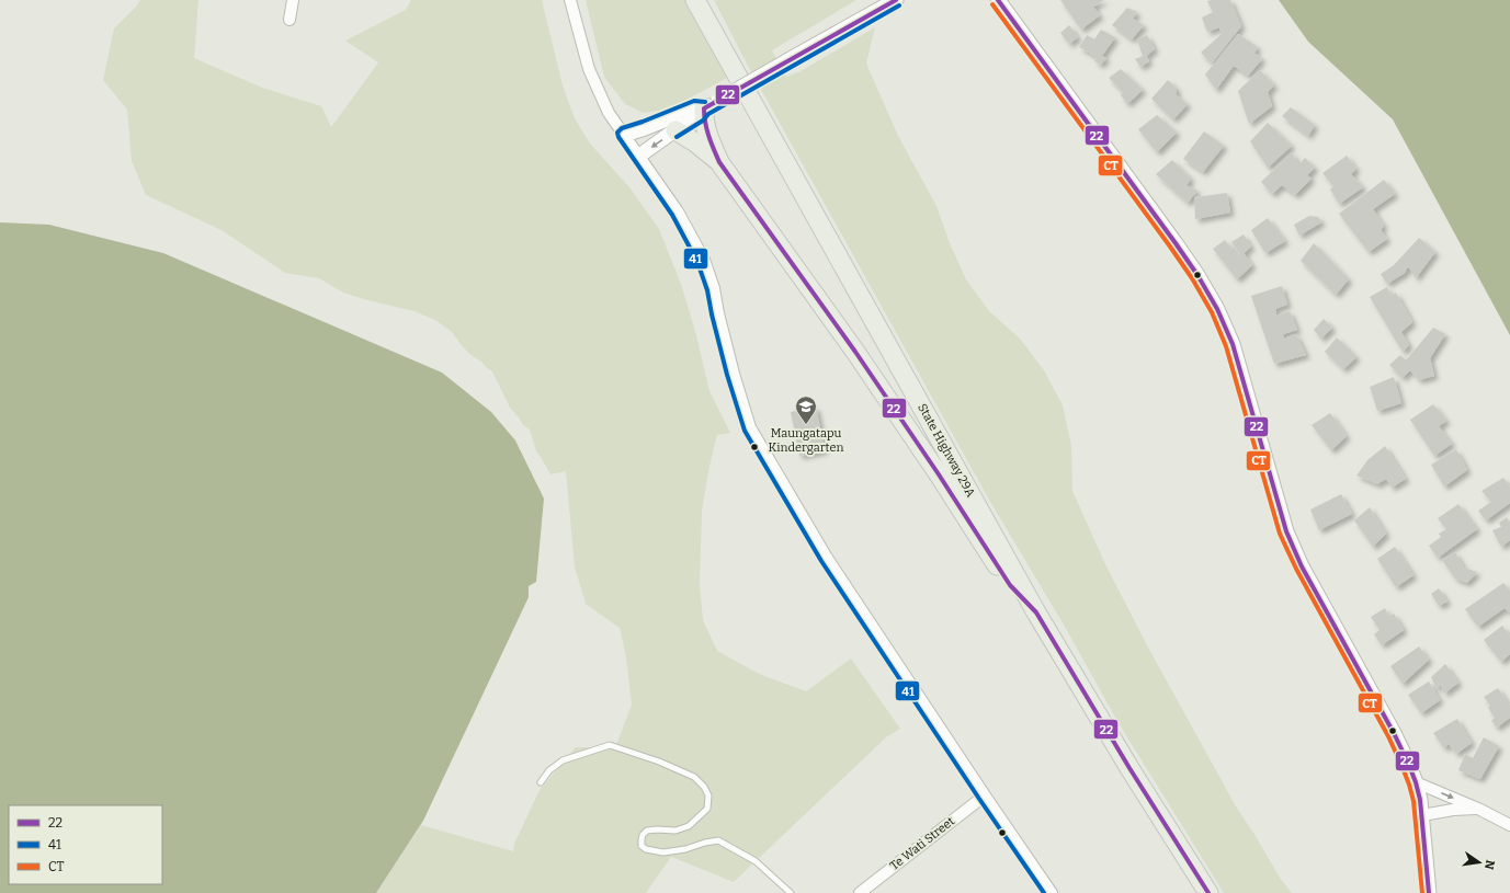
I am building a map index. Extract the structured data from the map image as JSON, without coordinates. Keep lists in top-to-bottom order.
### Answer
{
  "streets": {
    "highway": ["State Highway 29A"],
    "street": ["Te Wati Street"]
  },
  "places": {
    "school or university": ["Maungatapu Kindergarten"]
  },
  "lines": ["transit line 22", "transit line CT", "transit line 41"],
  "legend": ["22", "41", "CT"],
  "north": "right"
}
